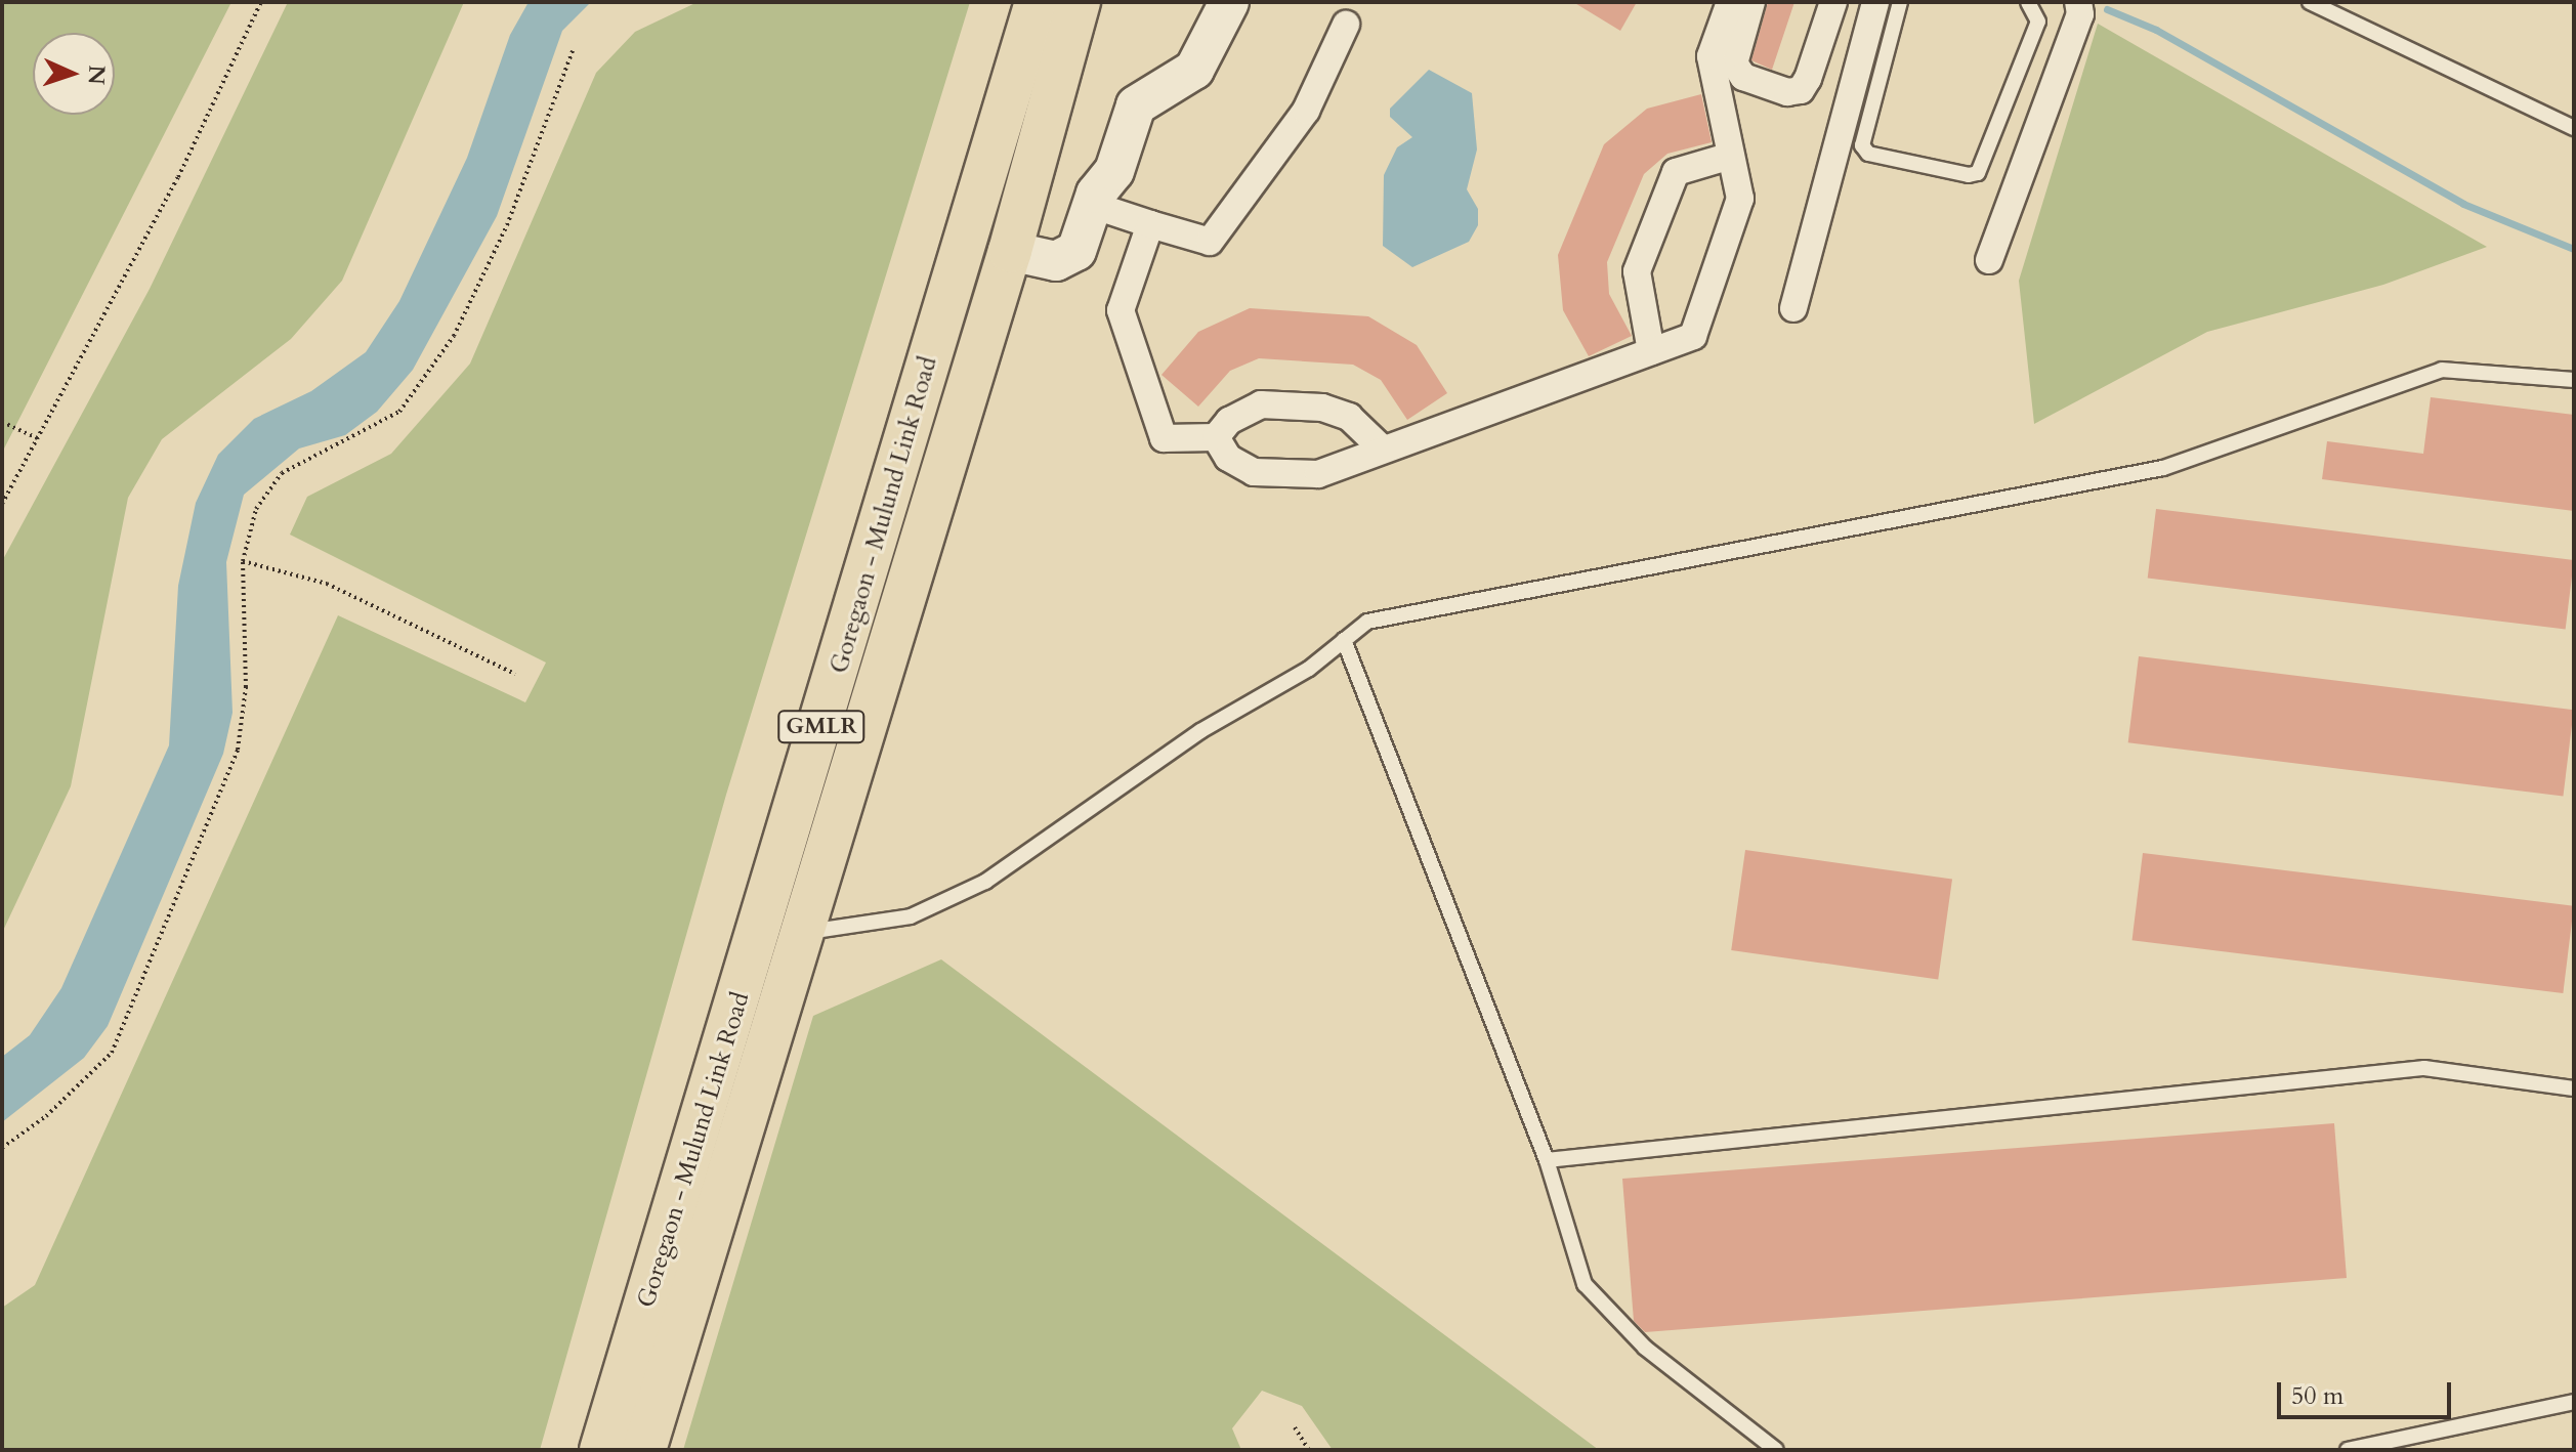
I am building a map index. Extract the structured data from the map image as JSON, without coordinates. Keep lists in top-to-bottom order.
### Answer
{
  "streets": {
    "main road": ["Goregaon - Mulund Link Road", "GMLR"]
  },
  "scale_bar": "50 m",
  "north": "right"
}
